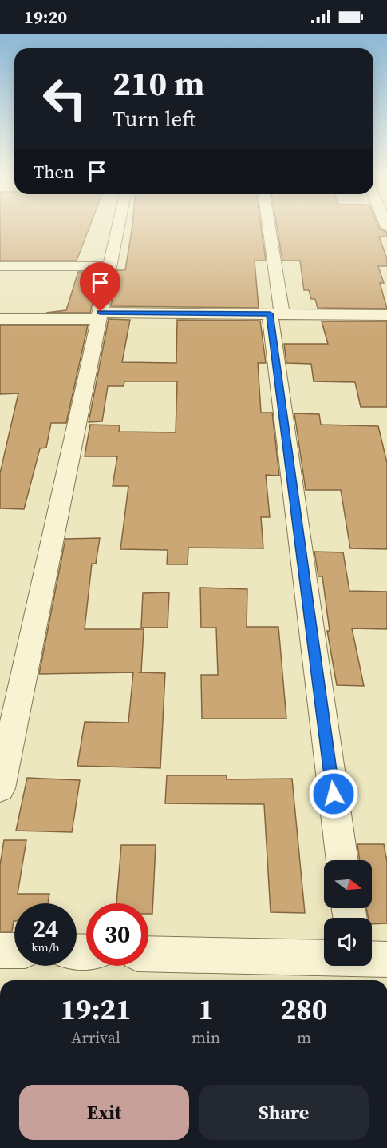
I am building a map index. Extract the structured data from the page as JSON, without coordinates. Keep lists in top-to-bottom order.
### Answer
{
  "north": "right",
  "page": {
    "status": "19:20",
    "turn": ["210 m", "Turn left"],
    "then": "Then",
    "speed": "24 km/h",
    "limit": "30",
    "eta": [
      "19:21",
      "Arrival",
      "1",
      "min",
      "280",
      "m"
    ],
    "buttons": ["Exit", "Share"]
  }
}
